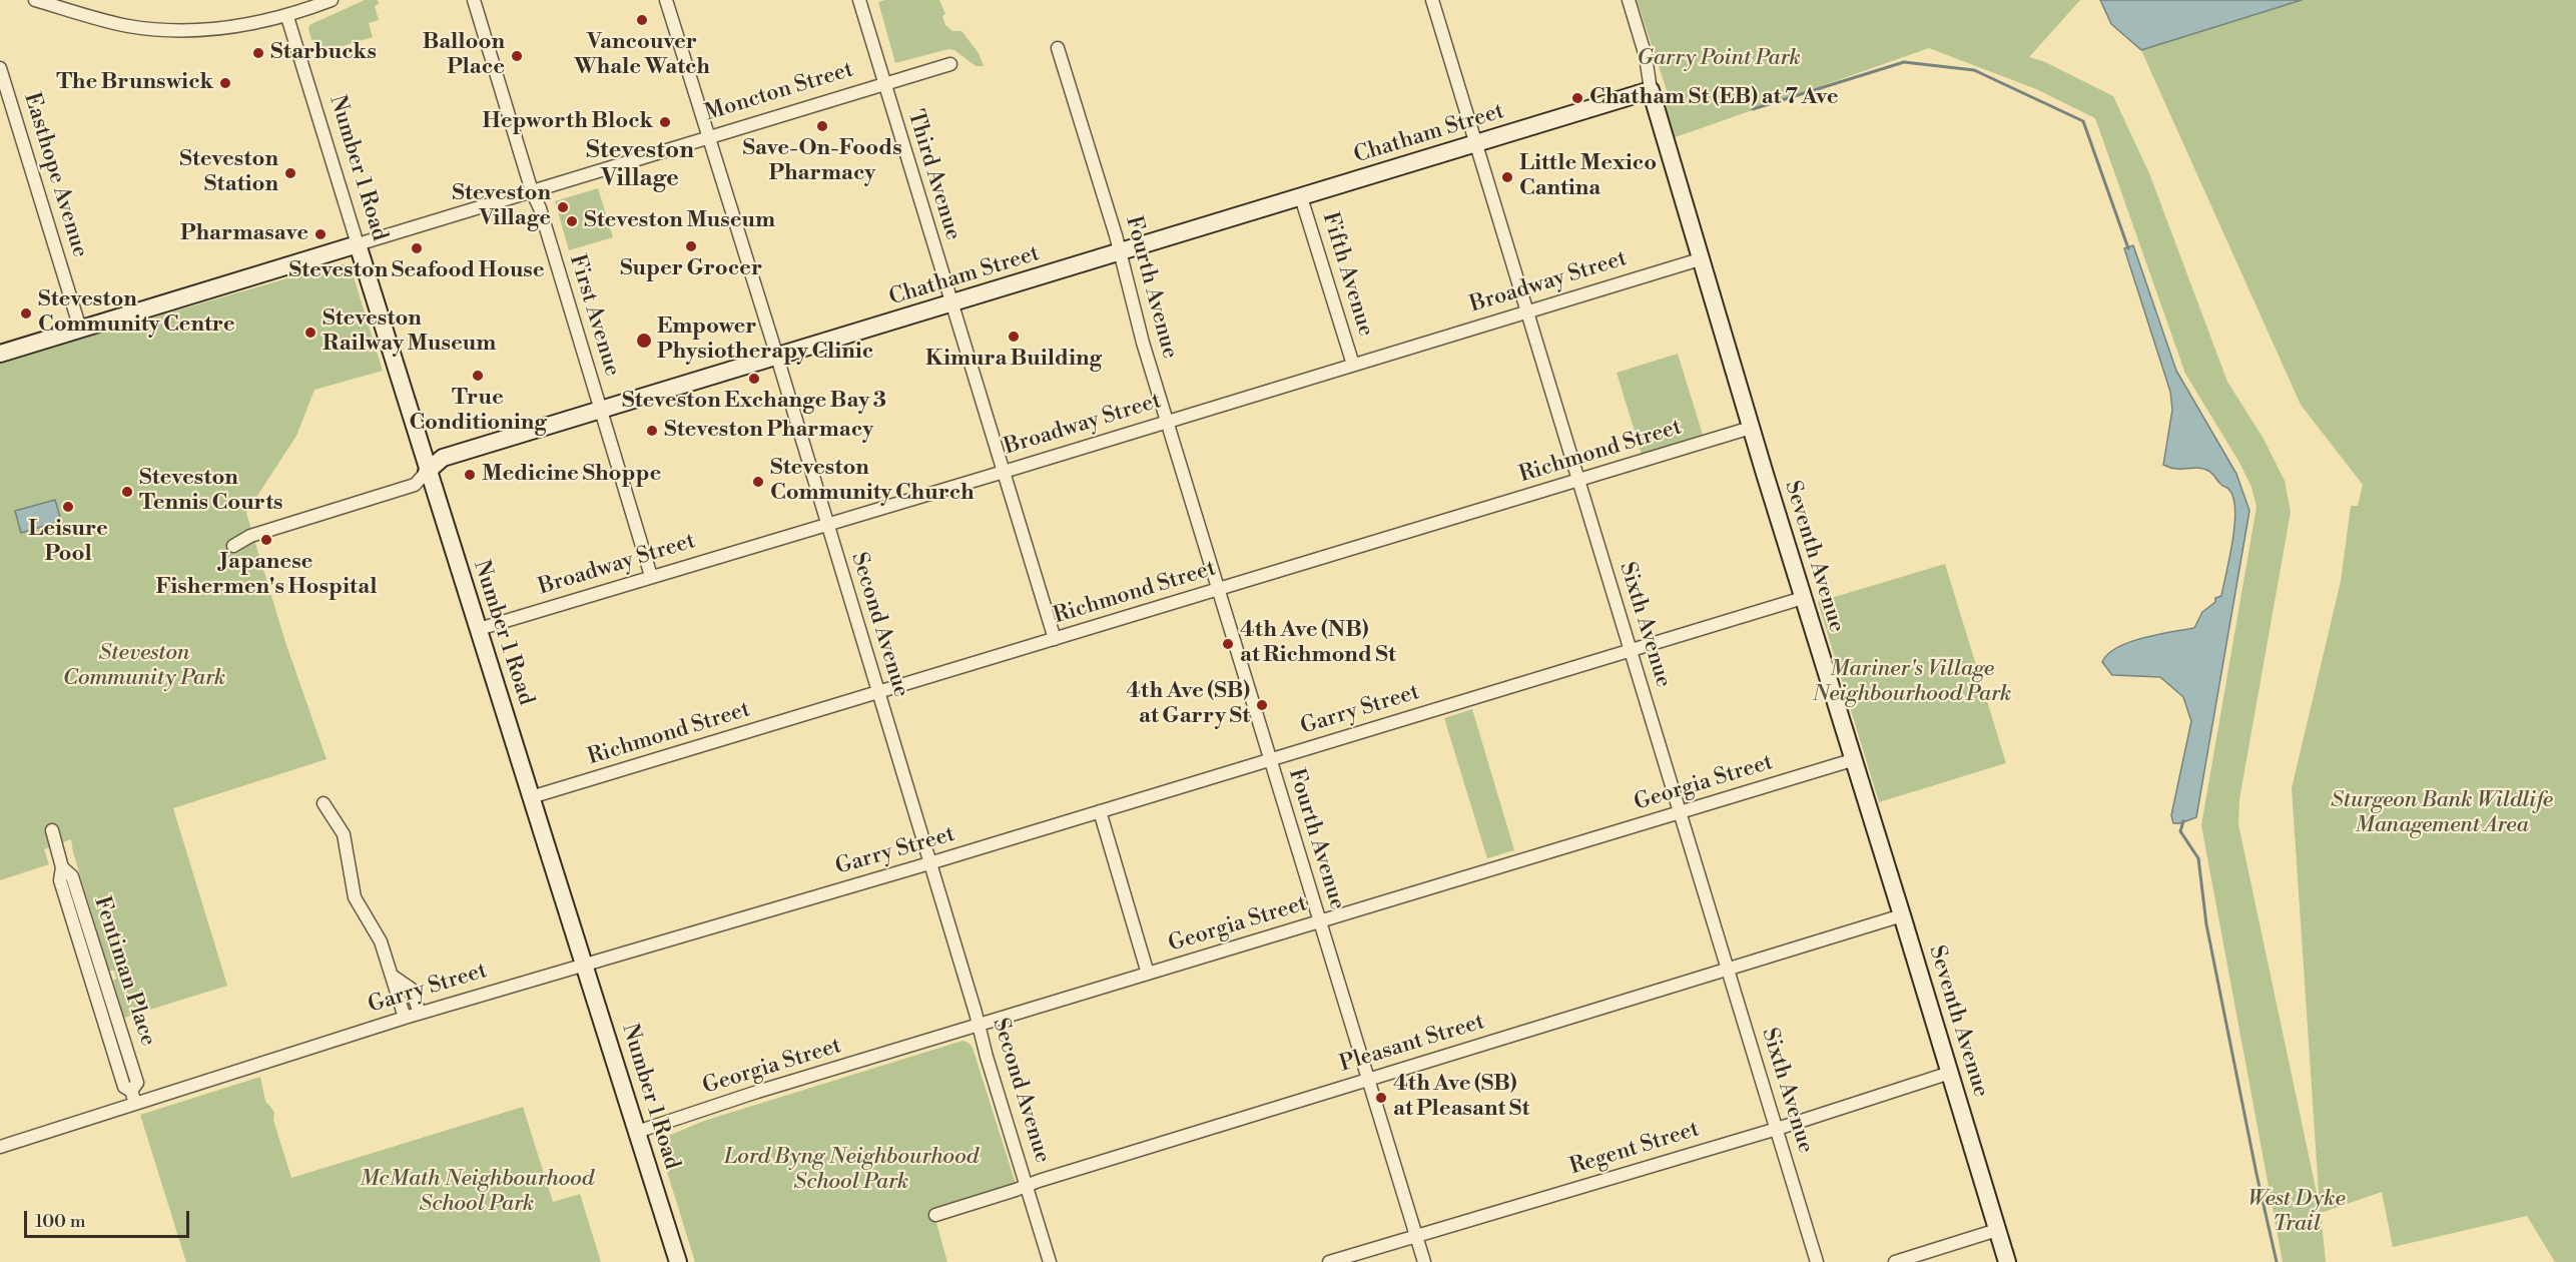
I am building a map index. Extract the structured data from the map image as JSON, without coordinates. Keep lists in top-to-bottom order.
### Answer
{
  "streets": {
    "street": [
      "Moncton Street",
      "Chatham Street",
      "Number 1 Road",
      "Easthope Avenue",
      "Third Avenue",
      "Fifth Avenue",
      "Broadway Street",
      "Fourth Avenue",
      "First Avenue",
      "Richmond Street",
      "Seventh Avenue",
      "Second Avenue",
      "Sixth Avenue",
      "Garry Street",
      "Georgia Street",
      "Fentiman Place",
      "Pleasant Street",
      "Regent Street"
    ]
  },
  "crossings": [
    ["Moncton Street", "Number 1 Road"],
    ["Moncton Street", "Easthope Avenue"],
    ["Moncton Street", "Third Avenue"],
    ["Moncton Street", "First Avenue"],
    ["Moncton Street", "Second Avenue"],
    ["Chatham Street", "Number 1 Road"],
    ["Chatham Street", "Third Avenue"],
    ["Chatham Street", "Fifth Avenue"],
    ["Chatham Street", "Fourth Avenue"],
    ["Chatham Street", "First Avenue"],
    ["Chatham Street", "Seventh Avenue"],
    ["Chatham Street", "Second Avenue"],
    ["Chatham Street", "Sixth Avenue"],
    ["Number 1 Road", "Broadway Street"],
    ["Number 1 Road", "Richmond Street"],
    ["Number 1 Road", "Garry Street"],
    ["Number 1 Road", "Georgia Street"],
    ["Third Avenue", "Broadway Street"],
    ["Third Avenue", "Richmond Street"],
    ["Fifth Avenue", "Broadway Street"],
    ["Broadway Street", "Fourth Avenue"],
    ["Broadway Street", "First Avenue"],
    ["Broadway Street", "Seventh Avenue"],
    ["Broadway Street", "Second Avenue"],
    ["Broadway Street", "Sixth Avenue"],
    ["Fourth Avenue", "Richmond Street"],
    ["Fourth Avenue", "Garry Street"],
    ["Fourth Avenue", "Georgia Street"],
    ["Fourth Avenue", "Pleasant Street"],
    ["Fourth Avenue", "Regent Street"],
    ["Richmond Street", "Seventh Avenue"],
    ["Richmond Street", "Second Avenue"],
    ["Richmond Street", "Sixth Avenue"],
    ["Seventh Avenue", "Garry Street"],
    ["Seventh Avenue", "Georgia Street"],
    ["Seventh Avenue", "Pleasant Street"],
    ["Seventh Avenue", "Regent Street"],
    ["Second Avenue", "Garry Street"],
    ["Second Avenue", "Georgia Street"],
    ["Second Avenue", "Pleasant Street"],
    ["Sixth Avenue", "Garry Street"],
    ["Sixth Avenue", "Georgia Street"],
    ["Sixth Avenue", "Pleasant Street"],
    ["Sixth Avenue", "Regent Street"],
    ["Garry Street", "Fentiman Place"]
  ],
  "districts": ["Steveston Village"],
  "parks": [
    "Garry Point Park",
    "Steveston Community Park",
    "Mariner's Village Neighbourhood Park",
    "Sturgeon Bank Wildlife Management Area",
    "Lord Byng Neighbourhood School Park",
    "McMath Neighbourhood School Park",
    "West Dyke Trail"
  ],
  "places": [
    "Vancouver Whale Watch",
    "Starbucks",
    "Balloon Place",
    "The Brunswick",
    "Chatham St (EB) at 7 Ave",
    "Hepworth Block",
    "Save-On-Foods Pharmacy",
    "Steveston Station",
    "Little Mexico Cantina",
    "Steveston Village",
    "Steveston Museum",
    "Pharmasave",
    "Super Grocer",
    "Steveston Seafood House",
    "Steveston Community Centre",
    "Steveston Railway Museum",
    "Kimura Building",
    "Empower Physiotherapy Clinic",
    "True Conditioning",
    "Steveston Exchange Bay 3",
    "Steveston Pharmacy",
    "Medicine Shoppe",
    "Steveston Community Church",
    "Steveston Tennis Courts",
    "Leisure Pool",
    "Japanese Fishermen's Hospital",
    "4th Ave (NB) at Richmond St",
    "4th Ave (SB) at Garry St",
    "4th Ave (SB) at Pleasant St"
  ],
  "scale_bar": "100 m"
}
